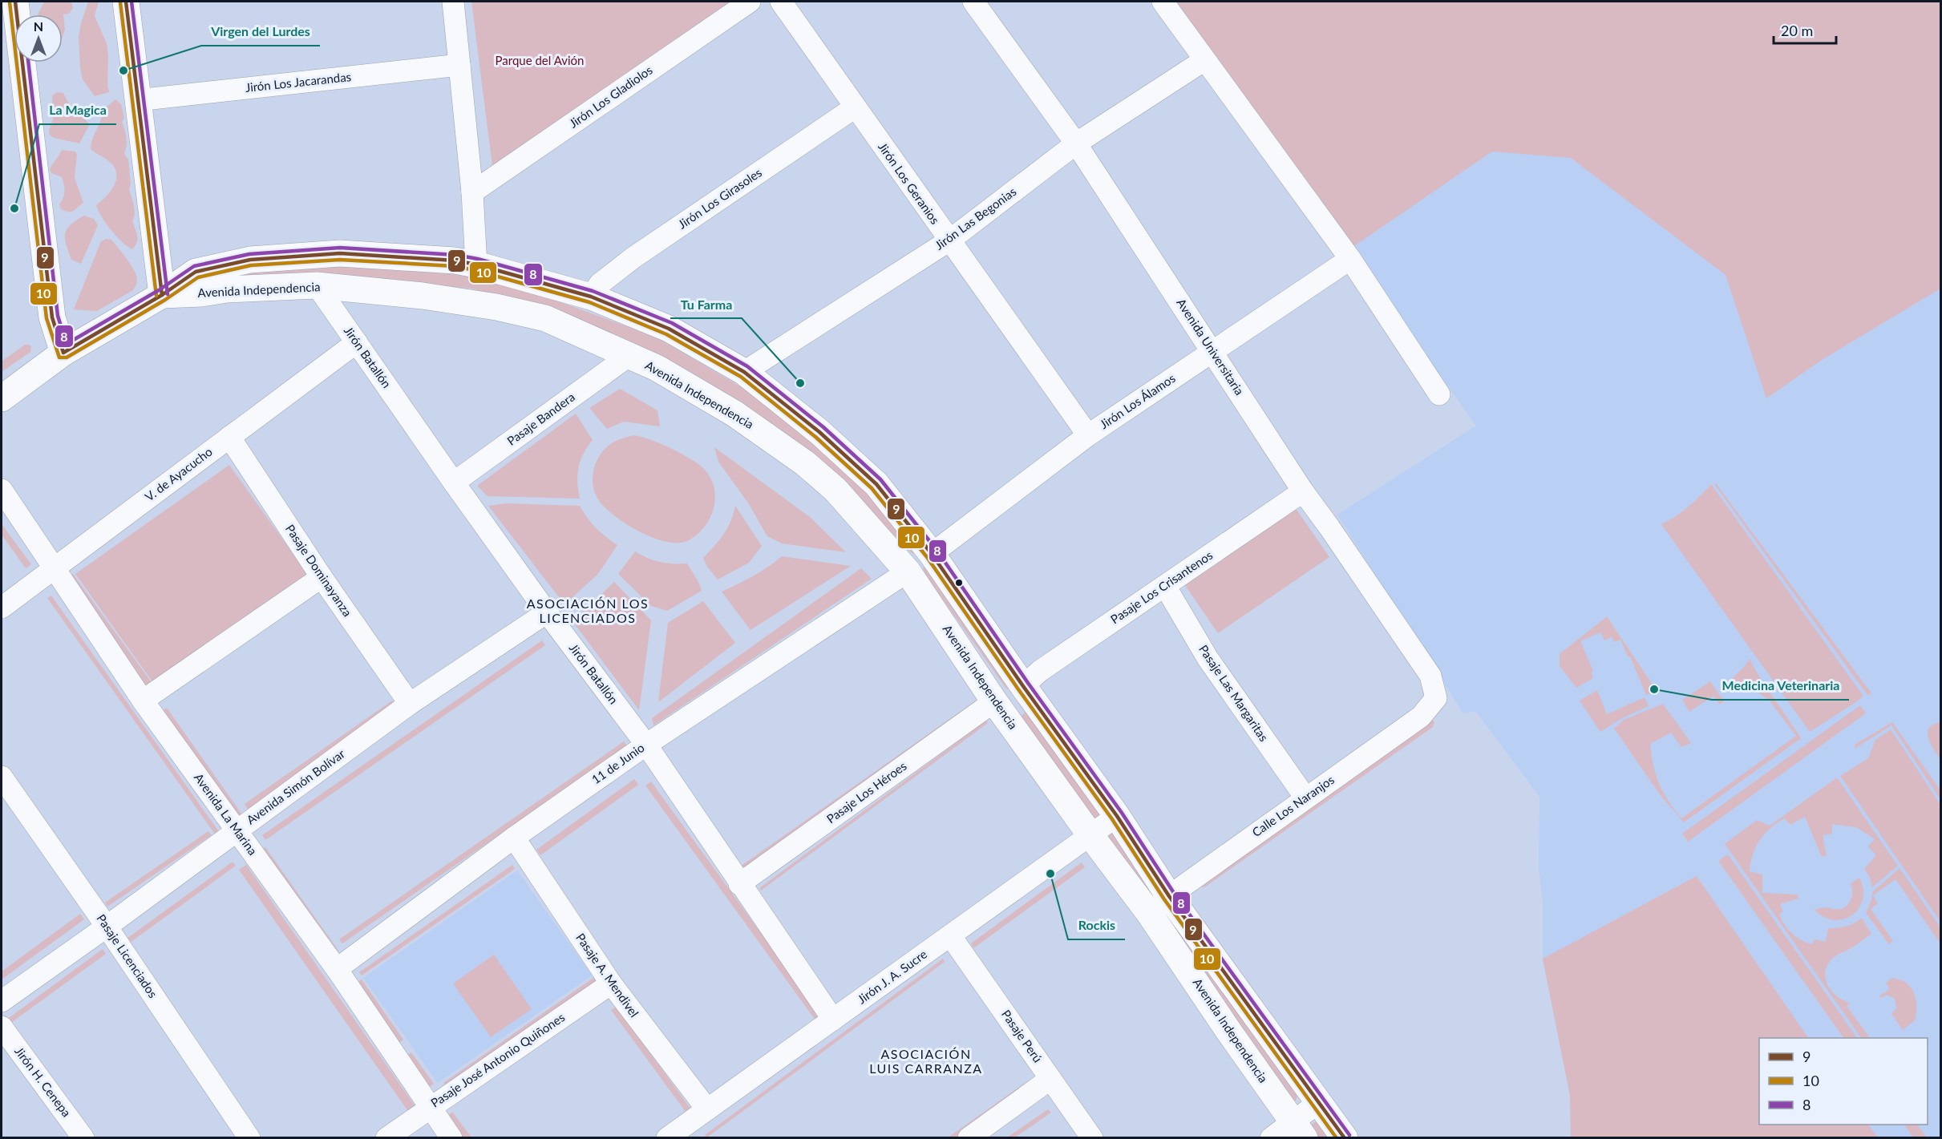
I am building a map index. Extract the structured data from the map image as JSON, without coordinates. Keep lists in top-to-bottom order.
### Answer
{
  "streets": {
    "main road": ["Avenida Independencia"],
    "street": [
      "Jirón Los Jacarandas",
      "Jirón Los Gladiolos",
      "Jirón Los Geranios",
      "Jirón Los Girasoles",
      "Jirón Las Begonias",
      "Avenida Universitaria",
      "Jirón Batallón",
      "Jirón Los Álamos",
      "Pasaje Bandera",
      "V. de Ayacucho",
      "Pasaje Dominayanza",
      "Pasaje Los Crisantenos",
      "Pasaje Las Margaritas",
      "11 de Junio",
      "Avenida Simón Bolívar",
      "Pasaje Los Héroes",
      "Calle Los Naranjos",
      "Avenida La Marina",
      "Pasaje Licenciados",
      "Pasaje A. Mendivel",
      "Jirón J. A. Sucre",
      "Pasaje Perú",
      "Pasaje José Antonio Quiñones",
      "Jirón H. Cenepa"
    ]
  },
  "crossings": [
    ["Jirón Los Geranios", "Jirón Los Girasoles"],
    ["Jirón Los Geranios", "Jirón Las Begonias"],
    ["Jirón Los Geranios", "Jirón Los Álamos"],
    ["Jirón Los Girasoles", "Avenida Independencia"],
    ["Jirón Las Begonias", "Avenida Independencia"],
    ["Jirón Las Begonias", "Avenida Universitaria"],
    ["Avenida Independencia", "Jirón Batallón"],
    ["Avenida Independencia", "Jirón Los Álamos"],
    ["Avenida Independencia", "Pasaje Bandera"],
    ["Avenida Independencia", "Pasaje Los Crisantenos"],
    ["Avenida Independencia", "11 de Junio"],
    ["Avenida Independencia", "Pasaje Los Héroes"],
    ["Avenida Independencia", "Calle Los Naranjos"],
    ["Avenida Independencia", "Jirón J. A. Sucre"],
    ["Avenida Universitaria", "Jirón Los Álamos"],
    ["Avenida Universitaria", "Pasaje Los Crisantenos"],
    ["Avenida Universitaria", "Calle Los Naranjos"],
    ["Jirón Batallón", "Pasaje Bandera"],
    ["Jirón Batallón", "V. de Ayacucho"],
    ["Jirón Batallón", "11 de Junio"],
    ["Jirón Batallón", "Avenida Simón Bolívar"],
    ["Jirón Batallón", "Pasaje Los Héroes"],
    ["Jirón Batallón", "Jirón J. A. Sucre"],
    ["V. de Ayacucho", "Pasaje Dominayanza"],
    ["V. de Ayacucho", "Avenida La Marina"],
    ["Pasaje Dominayanza", "Avenida Simón Bolívar"],
    ["Pasaje Los Crisantenos", "Pasaje Las Margaritas"],
    ["Pasaje Las Margaritas", "Calle Los Naranjos"],
    ["11 de Junio", "Avenida La Marina"],
    ["11 de Junio", "Pasaje A. Mendivel"],
    ["Avenida Simón Bolívar", "Avenida La Marina"],
    ["Avenida Simón Bolívar", "Pasaje Licenciados"],
    ["Avenida La Marina", "Pasaje José Antonio Quiñones"],
    ["Pasaje A. Mendivel", "Jirón J. A. Sucre"],
    ["Pasaje A. Mendivel", "Pasaje José Antonio Quiñones"],
    ["Jirón J. A. Sucre", "Pasaje Perú"]
  ],
  "districts": ["ASOCIACIÓN LOS LICENCIADOS", "ASOCIACIÓN LUIS CARRANZA"],
  "parks": ["Parque del Avión"],
  "places": [
    "Virgen del Lurdes",
    "La Magica",
    "Tu Farma",
    "Medicina Veterinaria",
    "Rockis"
  ],
  "lines": ["transit line 9", "transit line 8", "transit line 10"],
  "legend": ["9", "10", "8"],
  "scale_bar": "20 m",
  "north": "top"
}
